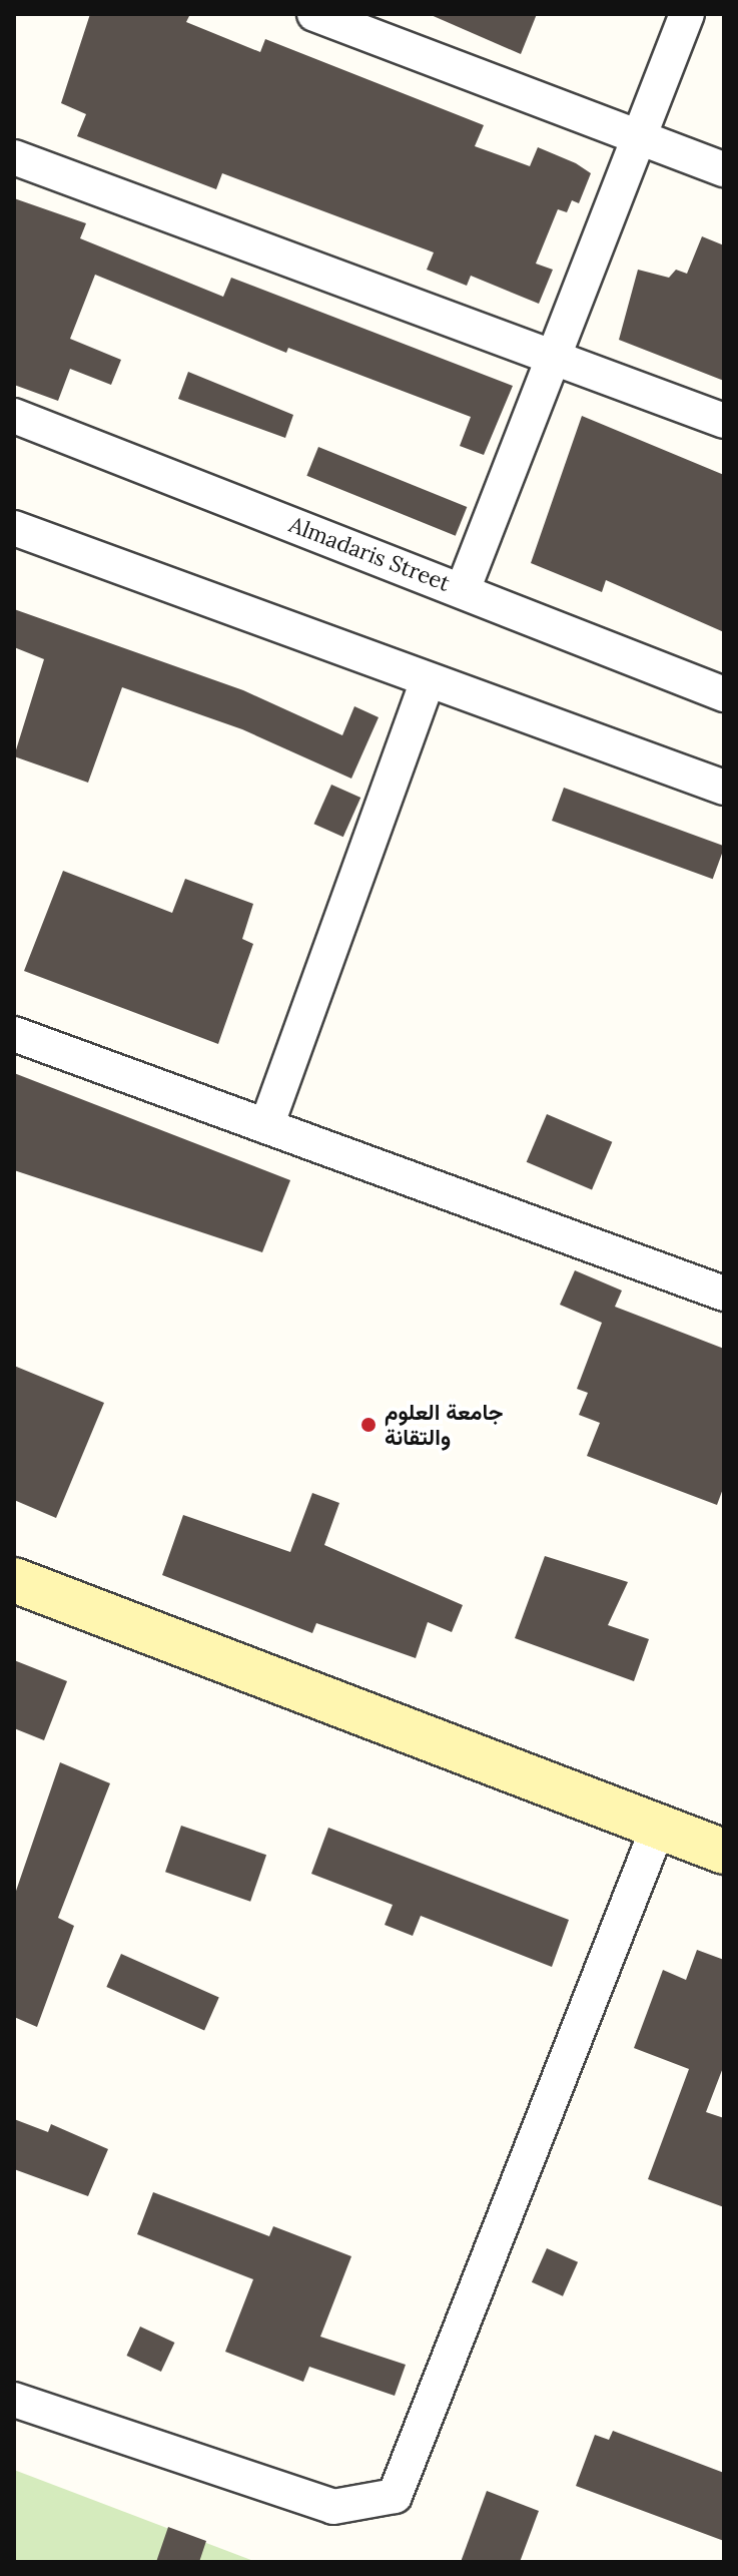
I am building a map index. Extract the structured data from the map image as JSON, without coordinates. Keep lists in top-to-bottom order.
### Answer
{
  "streets": {
    "street": ["Almadaris Street"]
  },
  "places": ["جامعة العلوم والتقانة"]
}
